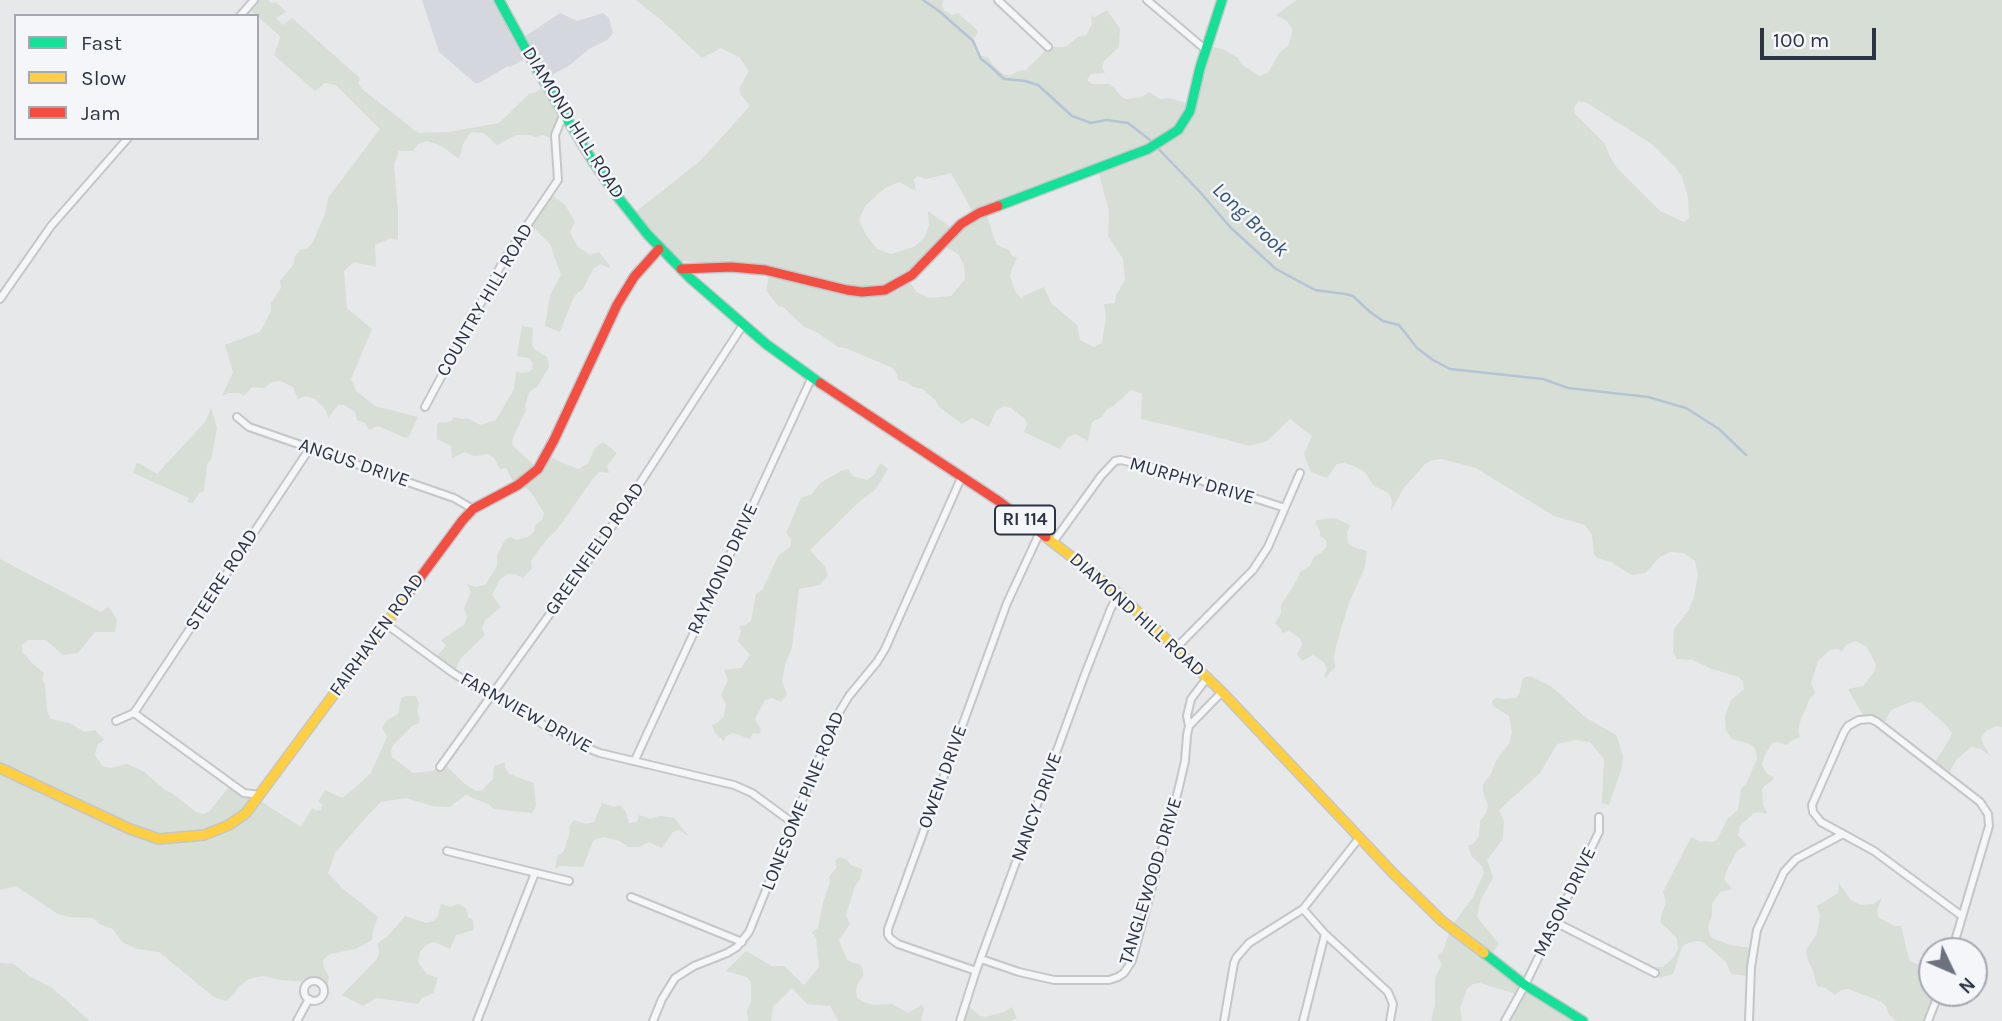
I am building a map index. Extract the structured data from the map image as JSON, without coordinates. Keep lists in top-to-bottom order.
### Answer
{
  "streets": {
    "street": [
      "DIAMOND HILL ROAD",
      "COUNTRY HILL ROAD",
      "ANGUS DRIVE",
      "MURPHY DRIVE",
      "RI 114",
      "GREENFIELD ROAD",
      "RAYMOND DRIVE",
      "STEERE ROAD",
      "FAIRHAVEN ROAD",
      "FARMVIEW DRIVE",
      "OWEN DRIVE",
      "LONESOME PINE ROAD",
      "NANCY DRIVE",
      "TANGLEWOOD DRIVE",
      "MASON DRIVE"
    ]
  },
  "crossings": [
    ["DIAMOND HILL ROAD", "COUNTRY HILL ROAD"],
    ["DIAMOND HILL ROAD", "MURPHY DRIVE"],
    ["DIAMOND HILL ROAD", "GREENFIELD ROAD"],
    ["DIAMOND HILL ROAD", "RAYMOND DRIVE"],
    ["DIAMOND HILL ROAD", "FAIRHAVEN ROAD"],
    ["DIAMOND HILL ROAD", "OWEN DRIVE"],
    ["DIAMOND HILL ROAD", "LONESOME PINE ROAD"],
    ["DIAMOND HILL ROAD", "NANCY DRIVE"],
    ["DIAMOND HILL ROAD", "TANGLEWOOD DRIVE"],
    ["DIAMOND HILL ROAD", "MASON DRIVE"],
    ["ANGUS DRIVE", "STEERE ROAD"],
    ["ANGUS DRIVE", "FAIRHAVEN ROAD"],
    ["GREENFIELD ROAD", "FARMVIEW DRIVE"],
    ["RAYMOND DRIVE", "FARMVIEW DRIVE"],
    ["FAIRHAVEN ROAD", "FARMVIEW DRIVE"],
    ["FARMVIEW DRIVE", "LONESOME PINE ROAD"],
    ["OWEN DRIVE", "NANCY DRIVE"],
    ["NANCY DRIVE", "TANGLEWOOD DRIVE"]
  ],
  "water": ["Long Brook"],
  "legend": ["Fast", "Slow", "Jam"],
  "scale_bar": "100 m",
  "north": "bottom right"
}
